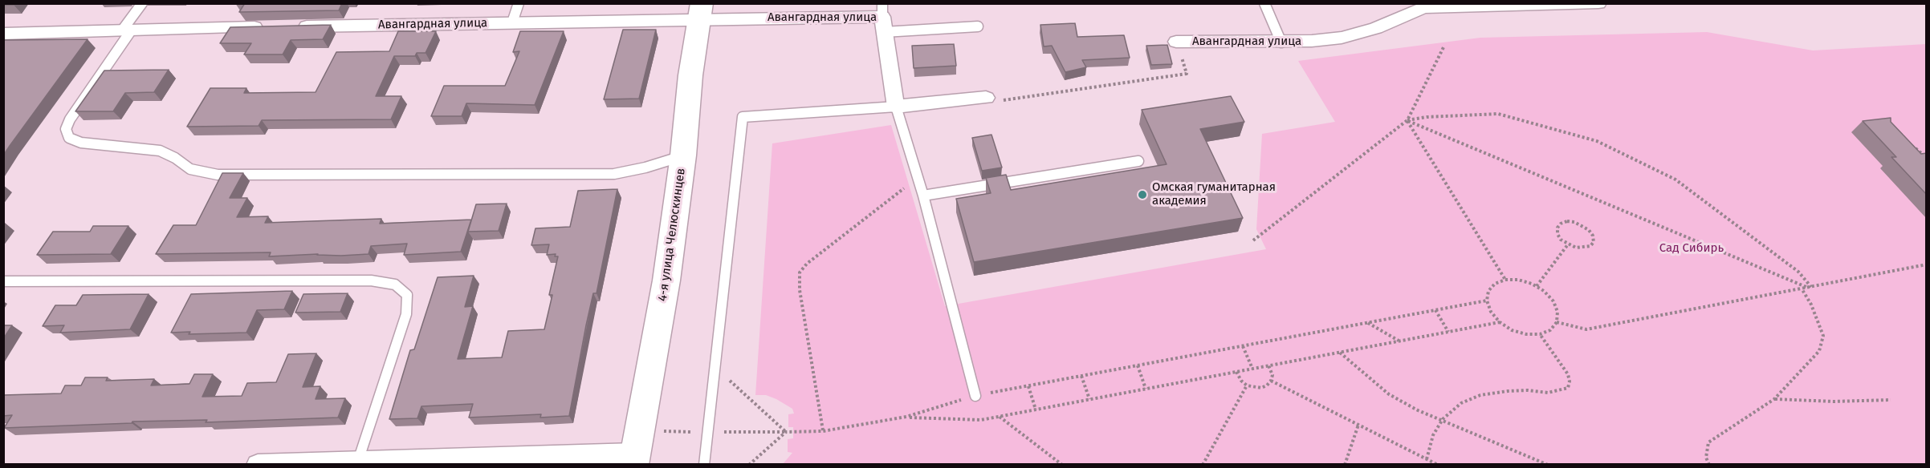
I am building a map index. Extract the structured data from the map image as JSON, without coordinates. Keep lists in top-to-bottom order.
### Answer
{
  "streets": {
    "main road": ["4-я улица Челюскинцев"],
    "street": ["Авангардная улица"]
  },
  "crossings": [
    ["Авангардная улица", "4-я улица Челюскинцев"]
  ],
  "parks": ["Сад Сибирь"],
  "places": ["Омская гуманитарная академия"]
}
